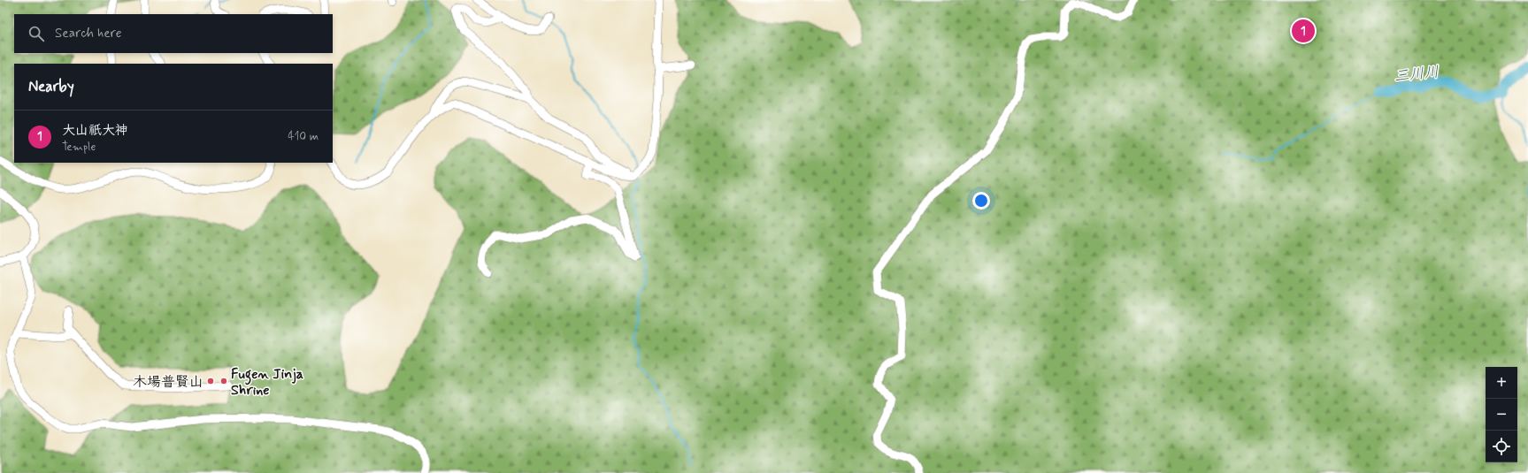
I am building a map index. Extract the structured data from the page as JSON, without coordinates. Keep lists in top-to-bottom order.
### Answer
{
  "water": ["三川川"],
  "places": ["木場普賢山", "Fugen Jinja Shrine"],
  "page": {
    "search": "Search here",
    "pins": "1",
    "heading": "Nearby",
    "list": [
      {
        "mark": "1",
        "name": "大山祇大神",
        "note": "Temple",
        "value": "410 m"
      }
    ],
    "map_buttons": ["+", "−"]
  }
}
